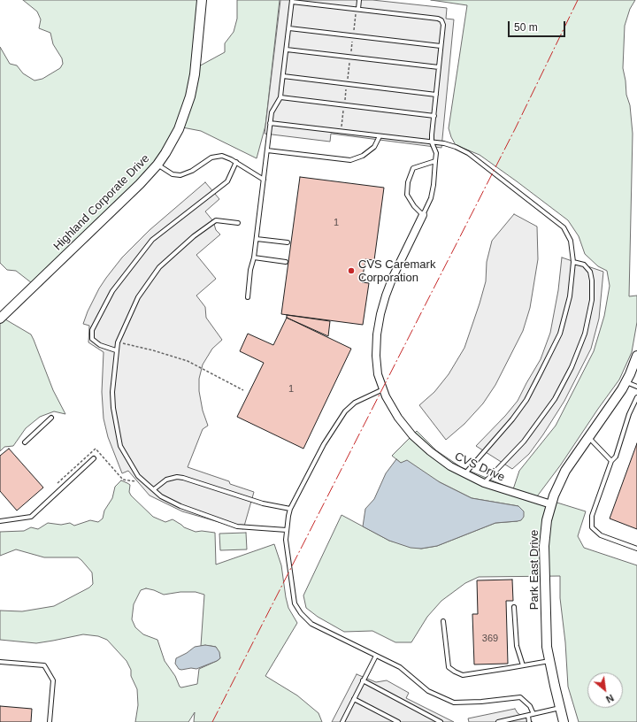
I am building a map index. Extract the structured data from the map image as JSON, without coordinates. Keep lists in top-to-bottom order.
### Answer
{
  "streets": {
    "street": ["Highland Corporate Drive", "CVS Drive", "Park East Drive"]
  },
  "crossings": [
    ["CVS Drive", "Park East Drive"]
  ],
  "places": ["CVS Caremark Corporation"],
  "house_numbers": ["1", "1", "369"],
  "scale_bar": "50 m",
  "north": "bottom right"
}
